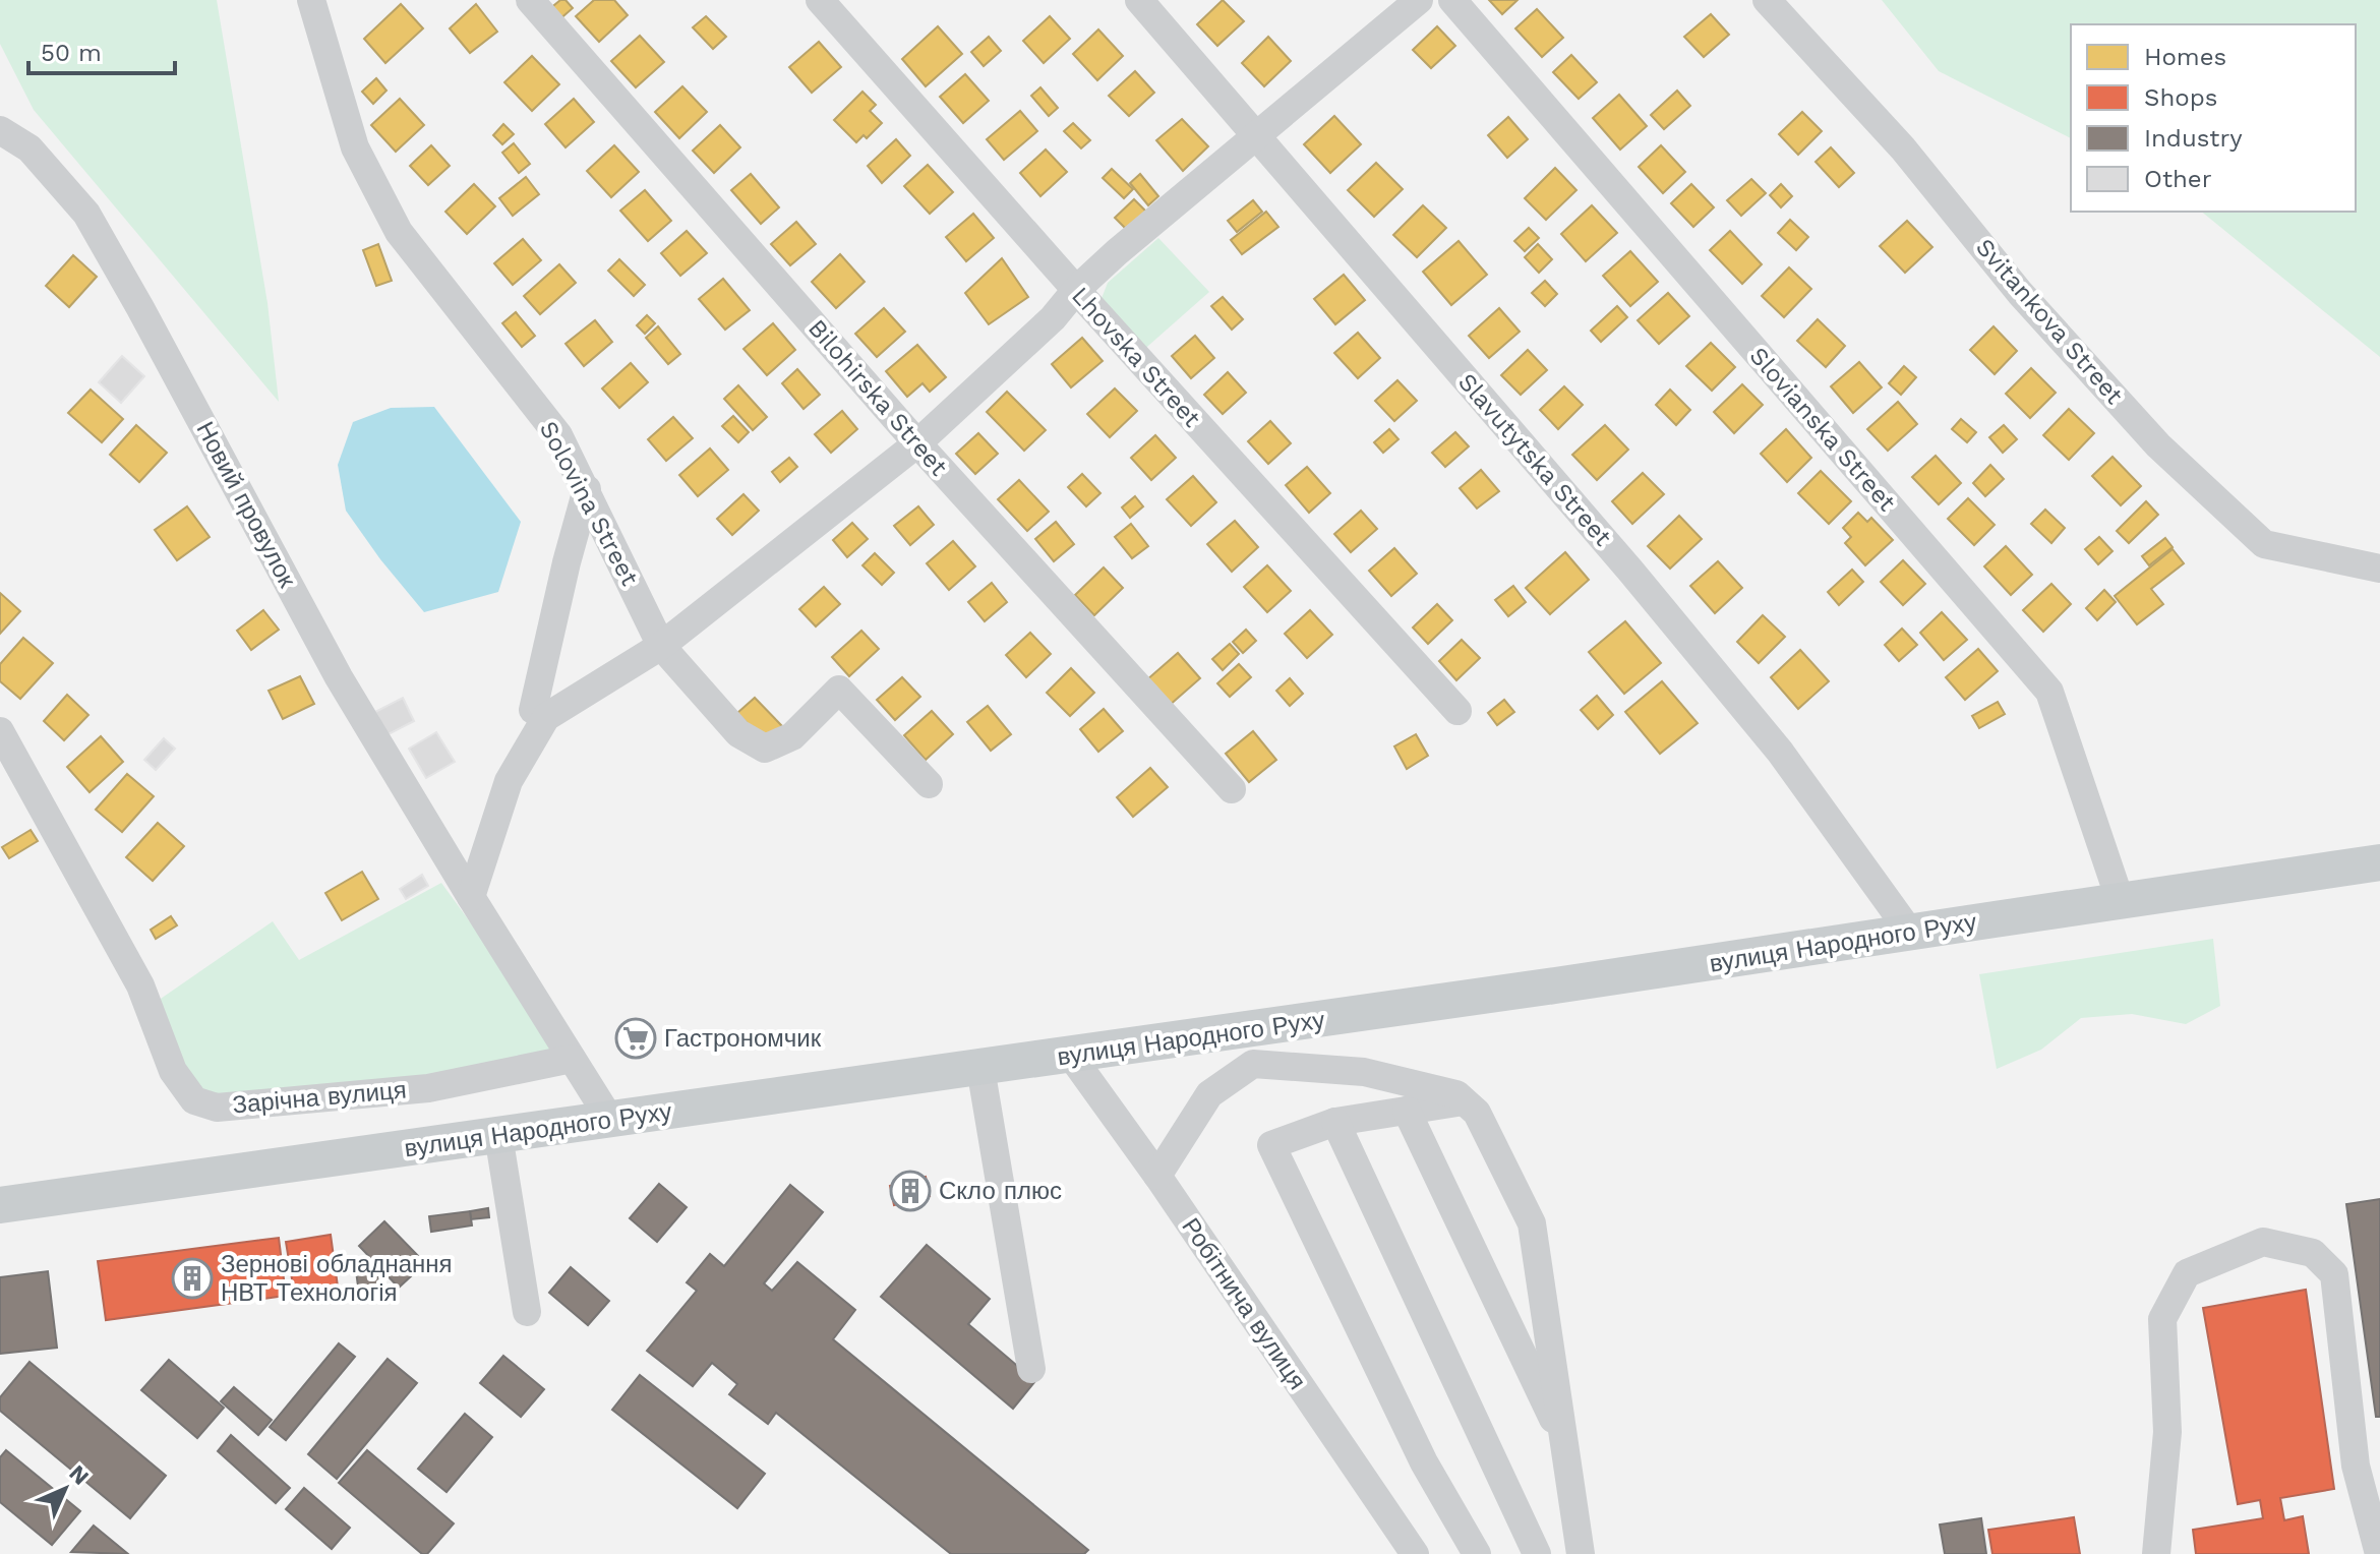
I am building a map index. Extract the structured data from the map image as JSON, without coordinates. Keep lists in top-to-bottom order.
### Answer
{
  "streets": {
    "main road": ["вулиця Народного Руху"],
    "street": [
      "Svitankova Street",
      "Lhovska Street",
      "Bilohirska Street",
      "Slovianska Street",
      "Slavutytska Street",
      "Solovina Street",
      "Новий провулок",
      "Зарічна вулиця",
      "Робітнича вулиця"
    ]
  },
  "crossings": [
    ["Slovianska Street", "вулиця Народного Руху"],
    ["Slavutytska Street", "вулиця Народного Руху"],
    ["Новий провулок", "вулиця Народного Руху"],
    ["Новий провулок", "Зарічна вулиця"],
    ["вулиця Народного Руху", "Робітнича вулиця"]
  ],
  "places": {
    "supermarket": ["Гастрономчик"],
    "building": ["Скло плюс", "Зернові обладнання НВТ Технологія"]
  },
  "legend": [
    "Homes",
    "Shops",
    "Industry",
    "Other"
  ],
  "scale_bar": "50 m",
  "north": "top right"
}
